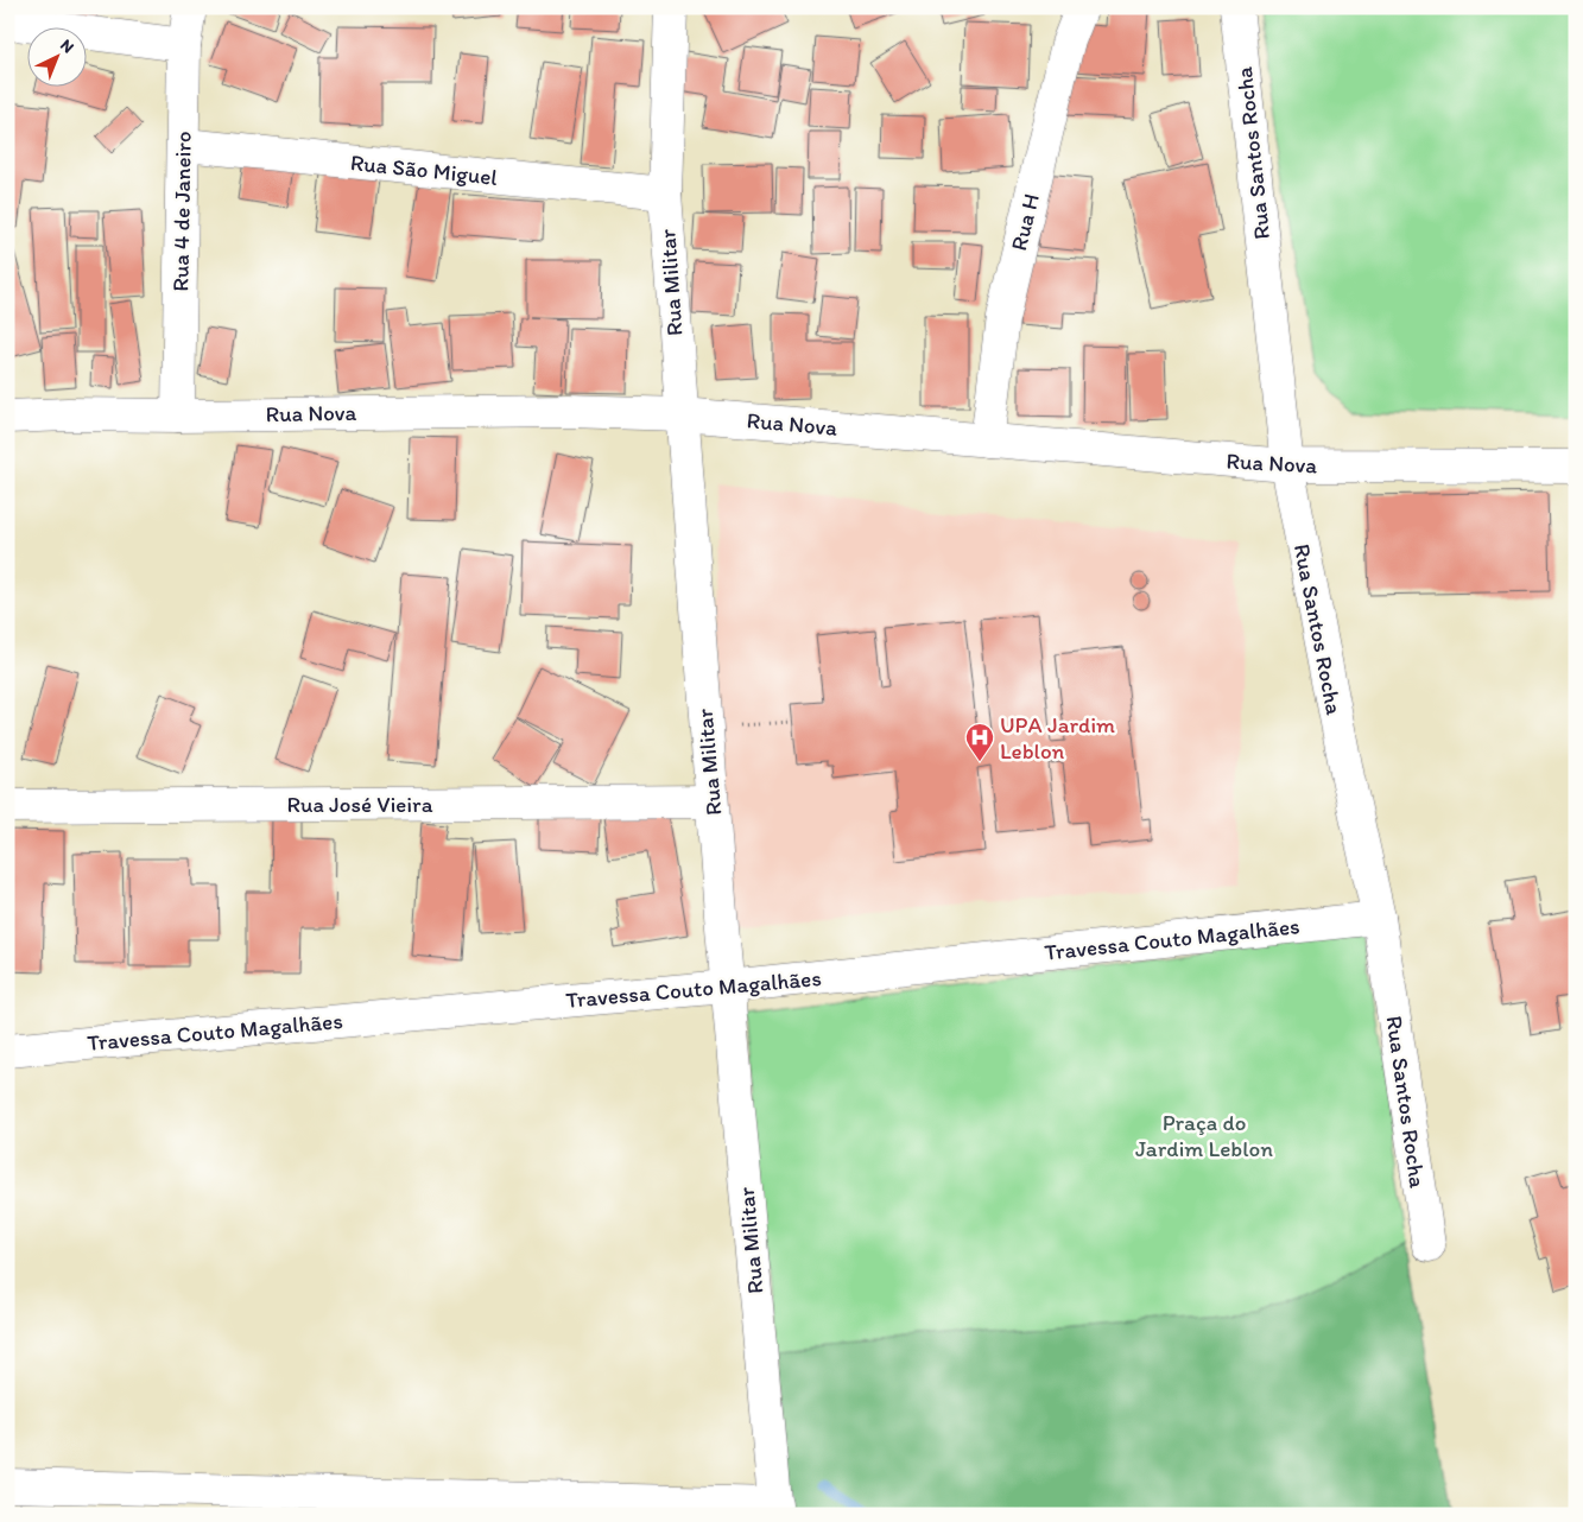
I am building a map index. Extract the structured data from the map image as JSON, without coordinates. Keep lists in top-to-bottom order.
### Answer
{
  "streets": {
    "street": [
      "Rua Santos Rocha",
      "Rua São Miguel",
      "Rua 4 de Janeiro",
      "Rua H",
      "Rua Militar",
      "Rua Nova",
      "Rua José Vieira",
      "Travessa Couto Magalhães"
    ]
  },
  "crossings": [
    ["Rua Santos Rocha", "Rua Nova"],
    ["Rua Santos Rocha", "Travessa Couto Magalhães"],
    ["Rua São Miguel", "Rua 4 de Janeiro"],
    ["Rua São Miguel", "Rua Militar"],
    ["Rua 4 de Janeiro", "Rua Nova"],
    ["Rua H", "Rua Nova"],
    ["Rua Militar", "Rua Nova"],
    ["Rua Militar", "Rua José Vieira"],
    ["Rua Militar", "Travessa Couto Magalhães"]
  ],
  "parks": ["Praça do Jardim Leblon"],
  "places": {
    "hospital": ["UPA Jardim Leblon"]
  },
  "north": "top right"
}
